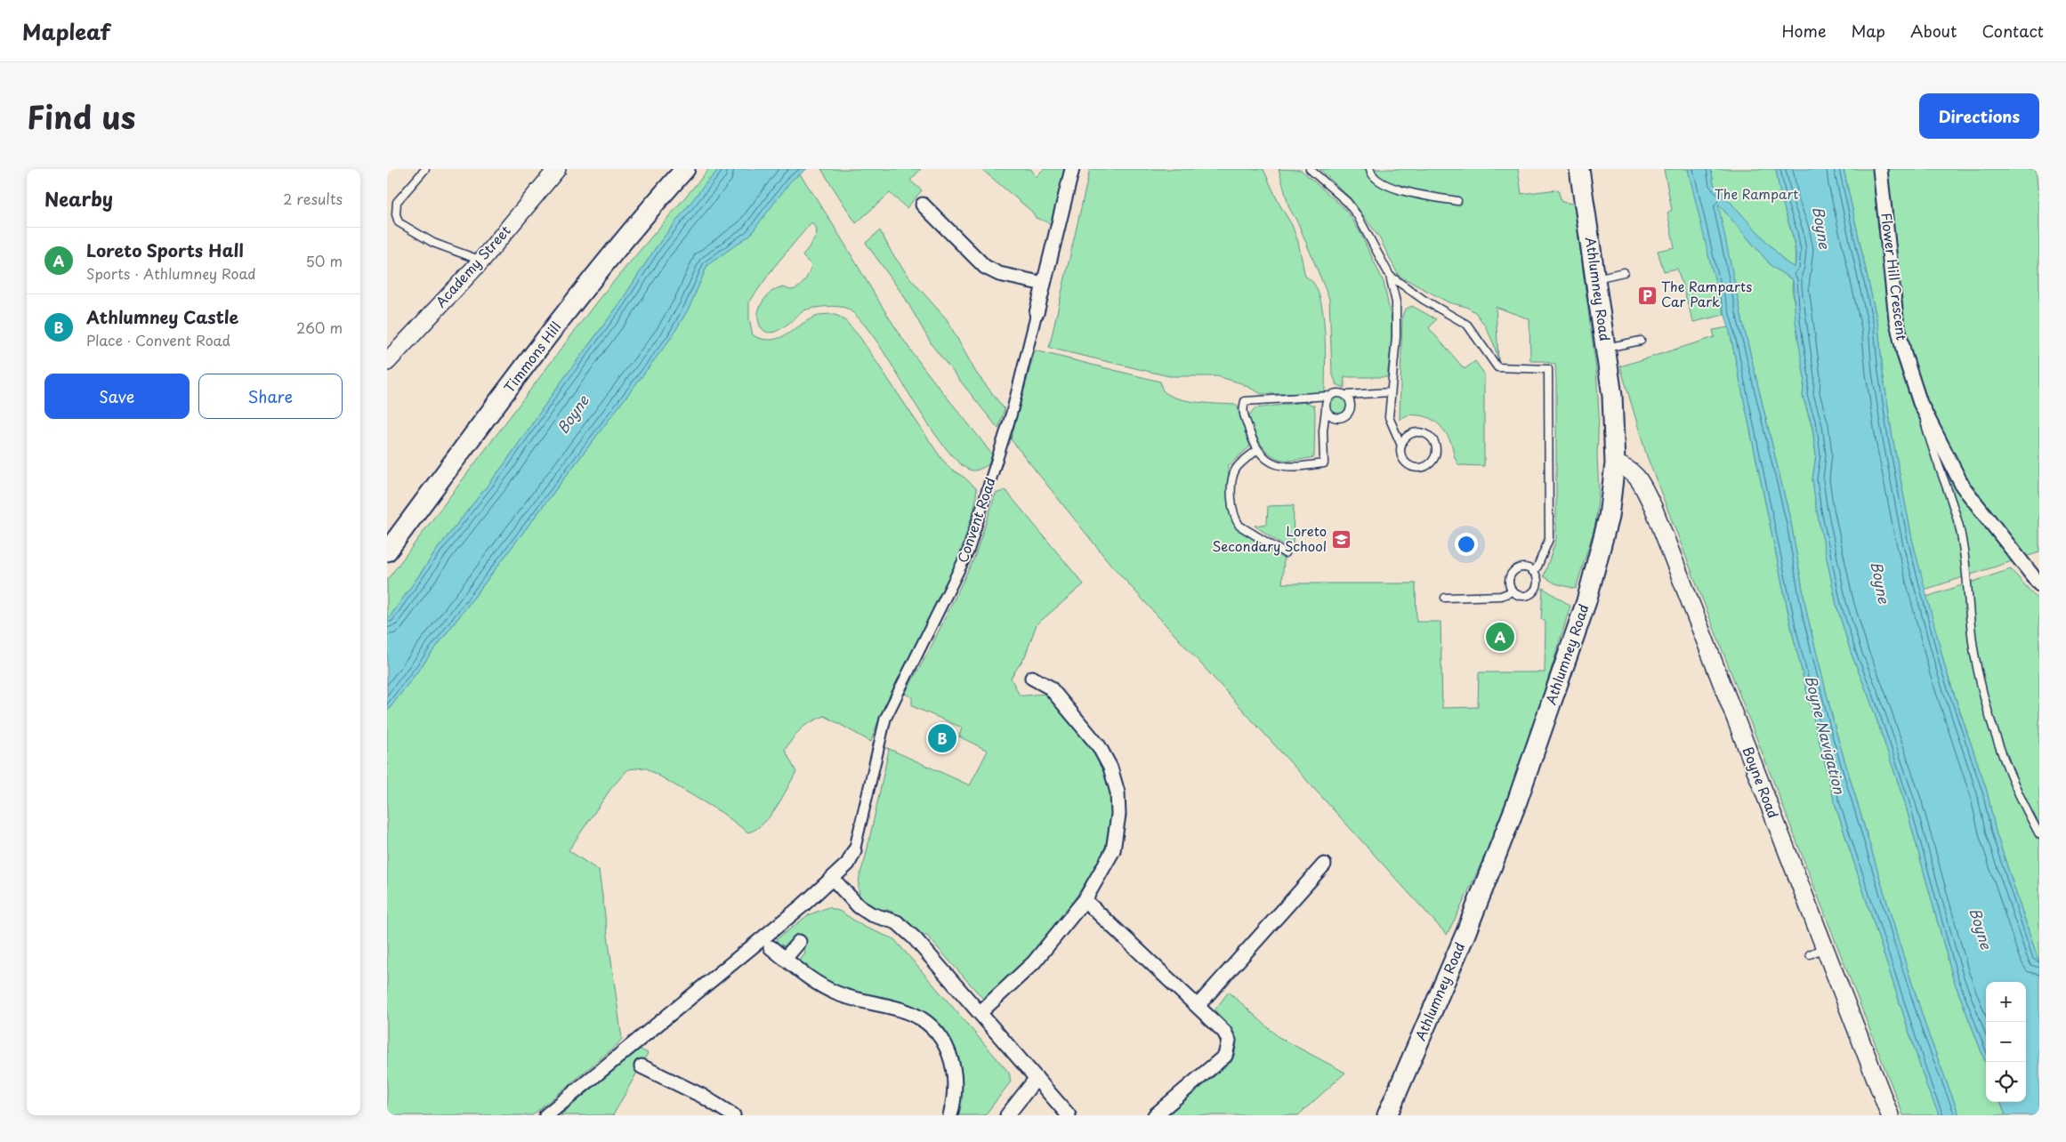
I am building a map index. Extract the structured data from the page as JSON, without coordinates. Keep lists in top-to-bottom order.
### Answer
{
  "streets": {
    "main road": ["Athlumney Road", "Timmons Hill"],
    "street": [
      "Academy Street",
      "Flower Hill Crescent",
      "Convent Road",
      "Boyne Road"
    ]
  },
  "crossings": [
    ["Athlumney Road", "Boyne Road"]
  ],
  "water": ["Boyne", "Boyne Navigation"],
  "parks": ["The Rampart"],
  "places": {
    "parking": ["The Ramparts Car Park"],
    "school or university": ["Loreto Secondary School"]
  },
  "page": {
    "header": "Mapleaf",
    "nav": [
      "Home",
      "Map",
      "About",
      "Contact"
    ],
    "title": "Find us",
    "buttons": [
      "Directions",
      ["Save", "Share"]
    ],
    "heading": ["Nearby", "2 results"],
    "list": [
      {
        "mark": "A",
        "name": "Loreto Sports Hall",
        "note": "Sports · Athlumney Road",
        "value": "50 m"
      },
      {
        "mark": "B",
        "name": "Athlumney Castle",
        "note": "Place · Convent Road",
        "value": "260 m"
      }
    ],
    "pins": ["A", "B"],
    "map_buttons": ["+", "−"]
  }
}
